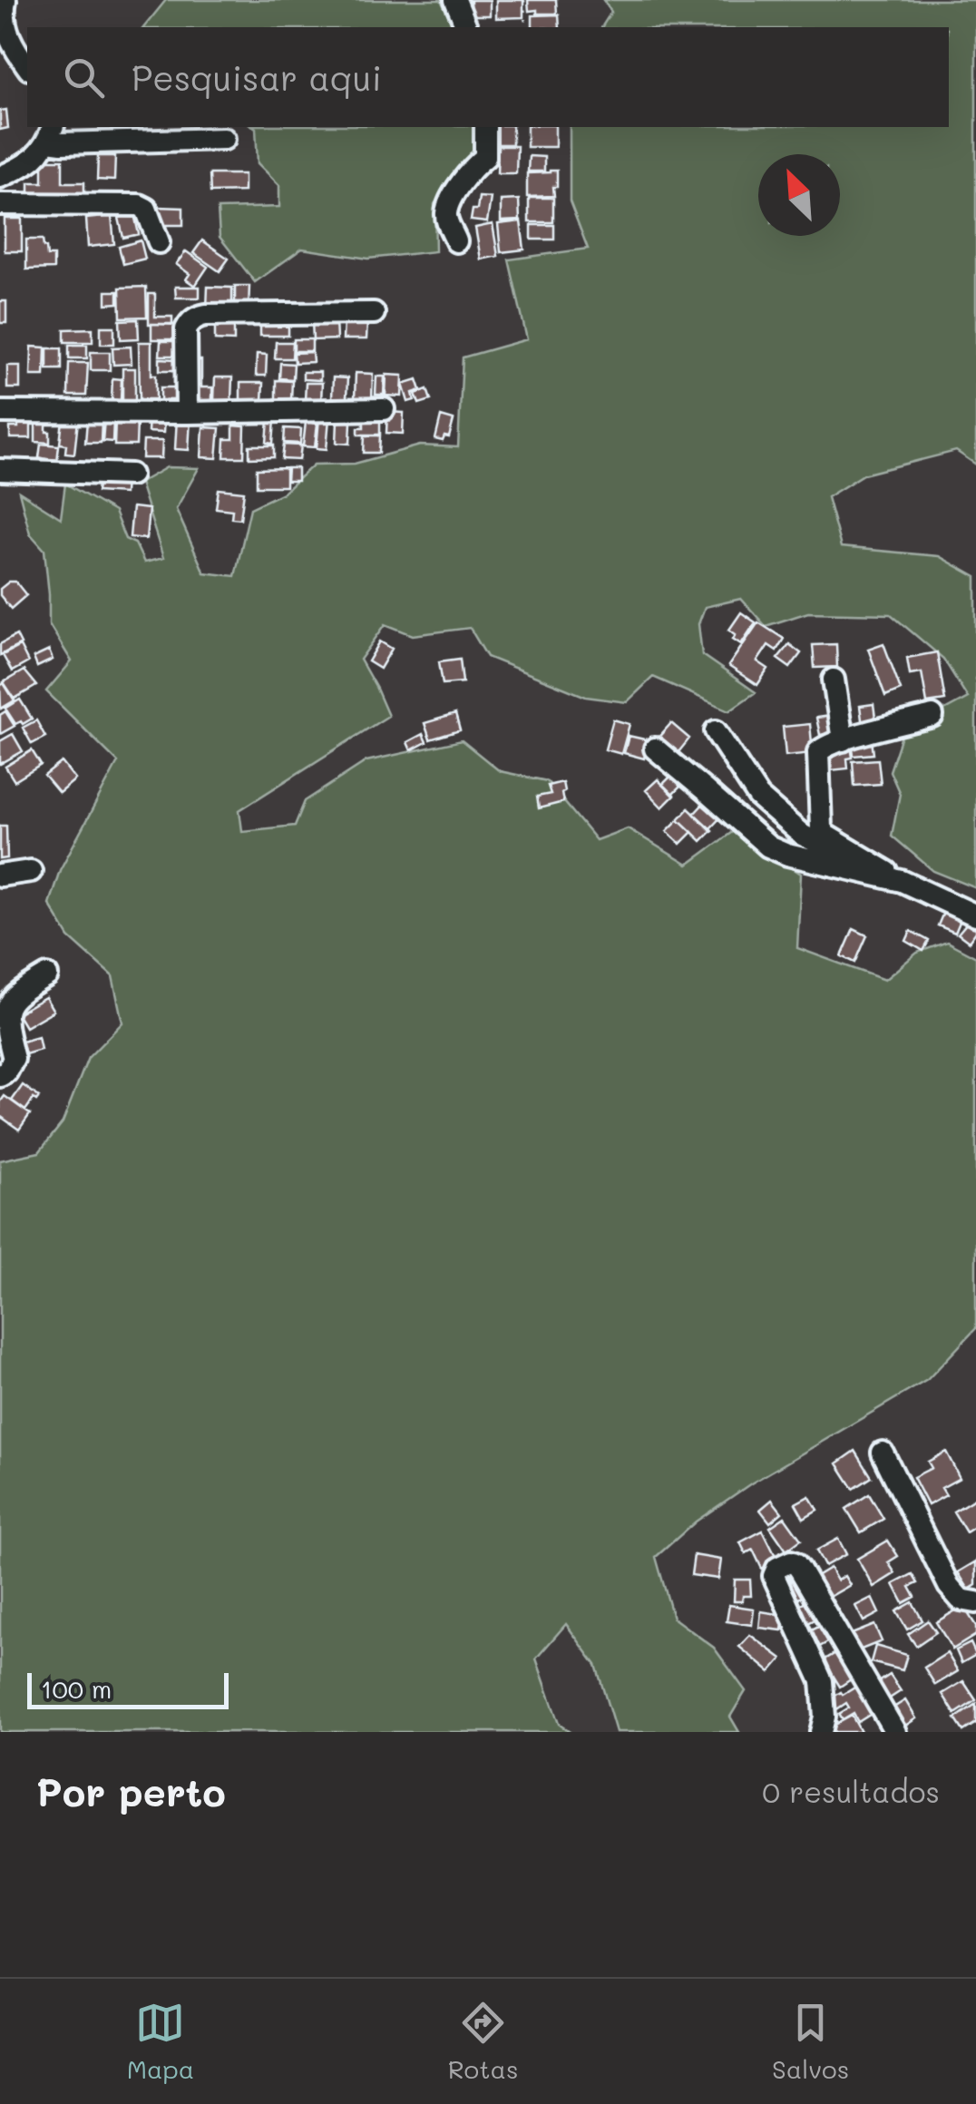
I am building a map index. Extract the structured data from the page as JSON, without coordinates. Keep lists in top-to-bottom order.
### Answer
{
  "scale_bar": "100 m",
  "north": "top left",
  "page": {
    "search": "Pesquisar aqui",
    "scale": "100 m",
    "heading": ["Por perto", "0 resultados"],
    "nav": ["Mapa", "Rotas", "Salvos"]
  }
}
